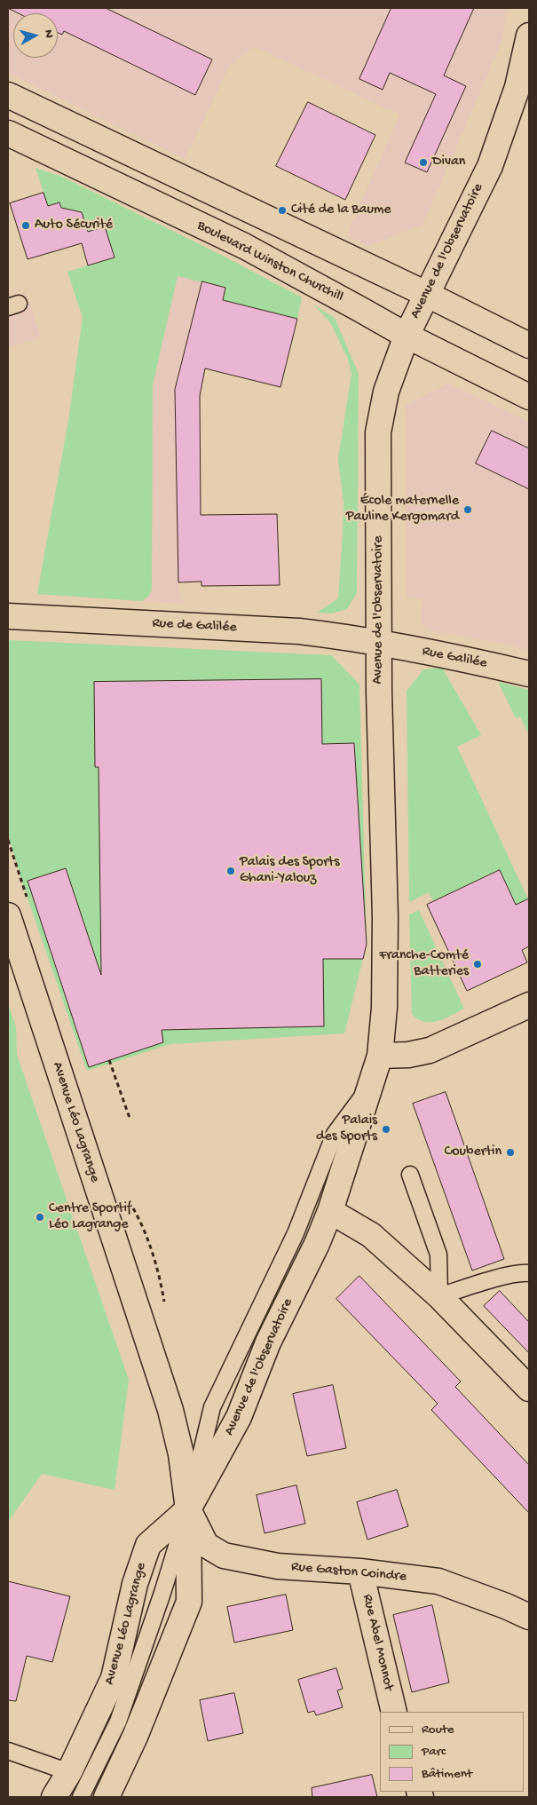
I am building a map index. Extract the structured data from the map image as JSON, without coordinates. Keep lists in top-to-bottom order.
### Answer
{
  "streets": {
    "street": [
      "Avenue de l'Observatoire",
      "Boulevard Winston Churchill",
      "Rue de Galilée",
      "Rue Galilée",
      "Avenue Léo Lagrange",
      "Rue Gaston Coindre",
      "Rue Abel Monnot"
    ]
  },
  "crossings": [
    ["Avenue de l'Observatoire", "Boulevard Winston Churchill"],
    ["Avenue de l'Observatoire", "Rue de Galilée"],
    ["Avenue de l'Observatoire", "Rue Galilée"],
    ["Avenue de l'Observatoire", "Avenue Léo Lagrange"],
    ["Avenue de l'Observatoire", "Rue Gaston Coindre"],
    ["Rue de Galilée", "Rue Galilée"],
    ["Avenue Léo Lagrange", "Rue Gaston Coindre"],
    ["Rue Gaston Coindre", "Rue Abel Monnot"]
  ],
  "places": [
    "Divan",
    "Cité de la Baume",
    "Auto Sécurité",
    "École maternelle Pauline Kergomard",
    "Palais des Sports Ghani-Yalouz",
    "Franche-Comté Batteries",
    "Palais des Sports",
    "Coubertin",
    "Centre Sportif Léo Lagrange"
  ],
  "legend": ["Route", "Parc", "Bâtiment"],
  "north": "right"
}
